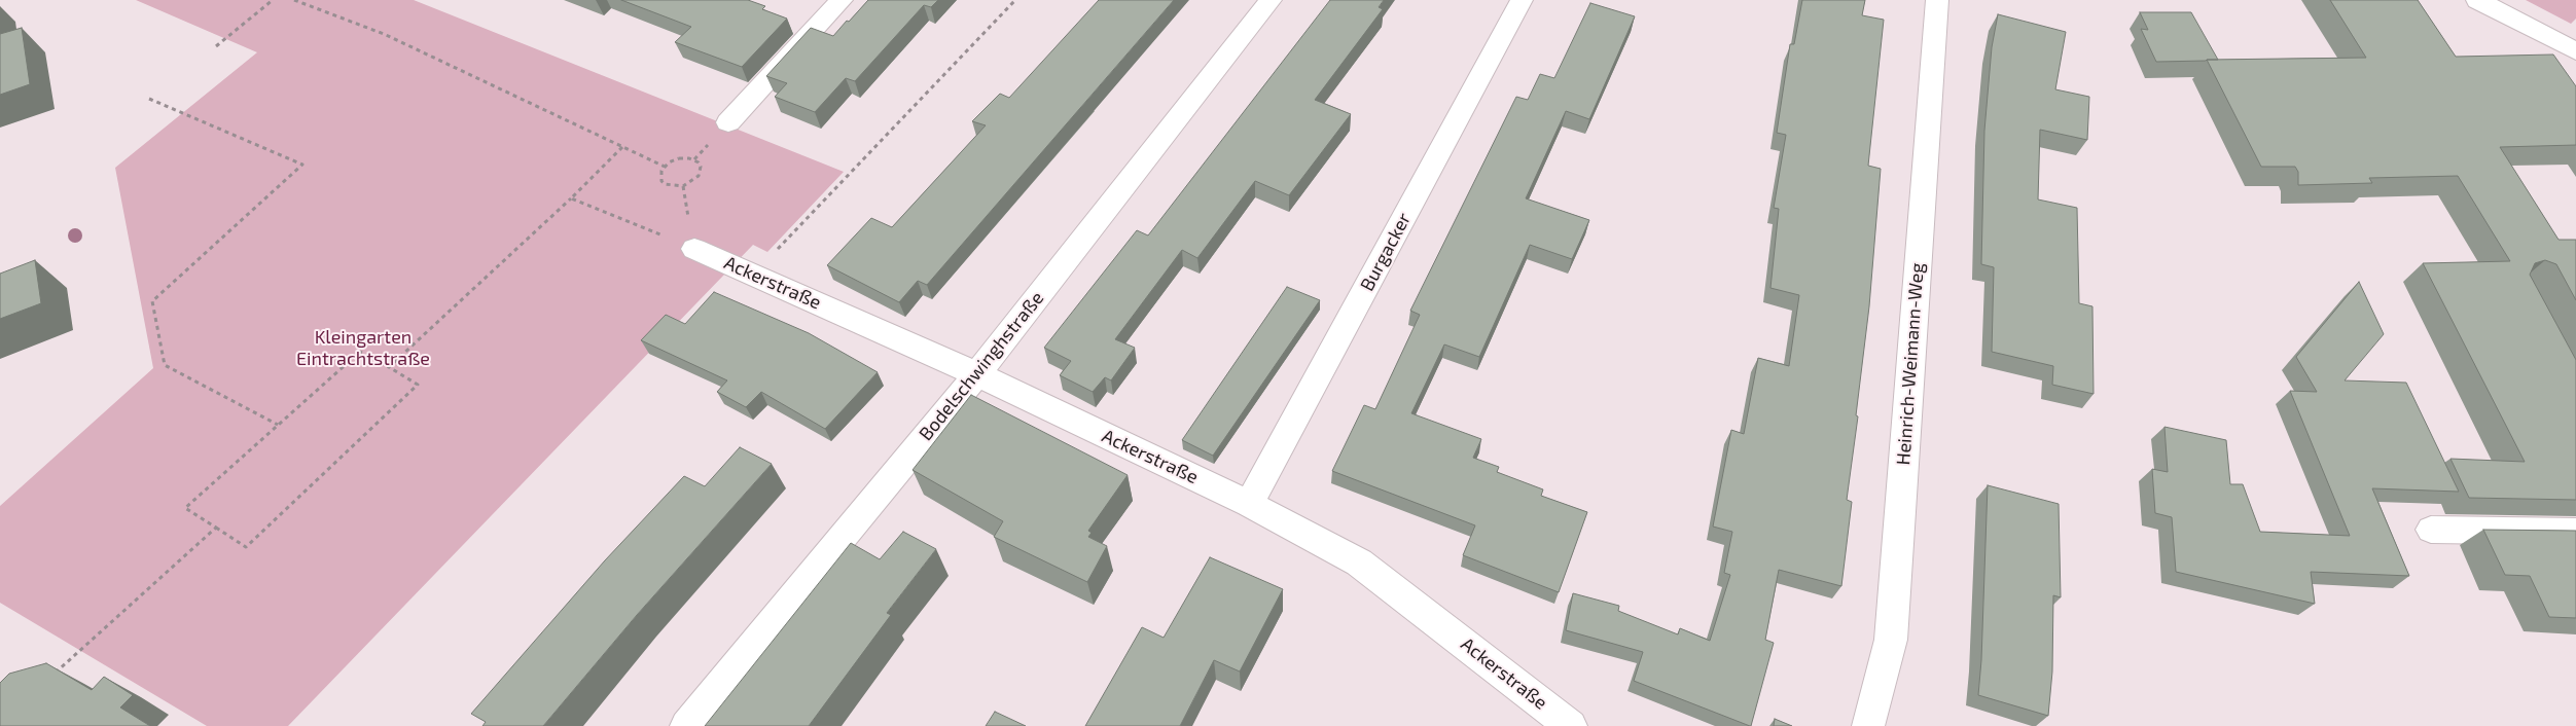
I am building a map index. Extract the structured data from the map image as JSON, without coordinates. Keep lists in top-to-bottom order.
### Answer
{
  "streets": {
    "street": [
      "Burgacker",
      "Ackerstraße",
      "Heinrich-Weimann-Weg",
      "Bodelschwinghstraße"
    ]
  },
  "crossings": [
    ["Burgacker", "Ackerstraße"],
    ["Ackerstraße", "Bodelschwinghstraße"]
  ],
  "parks": ["Kleingarten Eintrachtstraße"]
}
